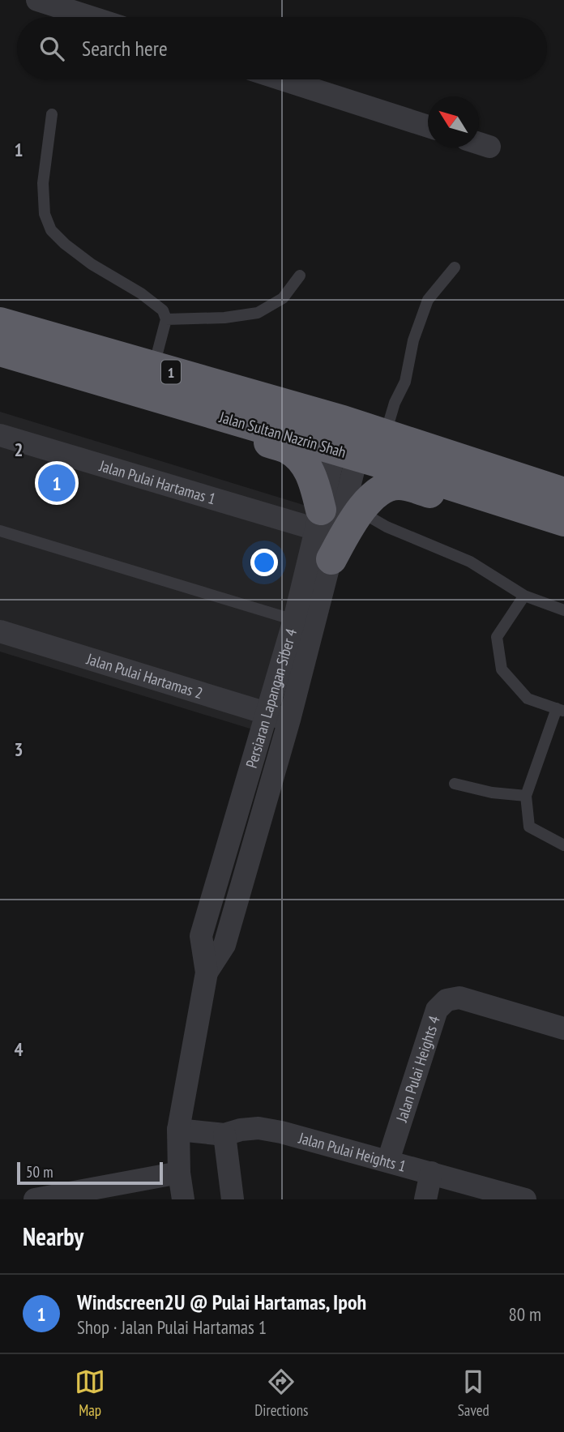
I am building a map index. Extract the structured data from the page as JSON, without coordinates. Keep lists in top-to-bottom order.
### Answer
{
  "streets": {
    "highway": ["1", "Jalan Sultan Nazrin Shah"],
    "street": [
      "Jalan Pulai Hartamas 1",
      "Jalan Pulai Hartamas 2",
      "Persiaran Lapangan Siber 4",
      "Jalan Pulai Heights 4",
      "Jalan Pulai Heights 1"
    ]
  },
  "crossings": [
    ["Jalan Sultan Nazrin Shah", "Persiaran Lapangan Siber 4"],
    ["Jalan Pulai Hartamas 1", "Persiaran Lapangan Siber 4"],
    ["Jalan Pulai Hartamas 2", "Persiaran Lapangan Siber 4"],
    ["Persiaran Lapangan Siber 4", "Jalan Pulai Heights 1"],
    ["Jalan Pulai Heights 4", "Jalan Pulai Heights 1"]
  ],
  "scale_bar": "50 m",
  "north": "top left",
  "page": {
    "search": "Search here",
    "pins": "1",
    "scale": "50 m",
    "heading": "Nearby",
    "list": [
      {
        "mark": "1",
        "name": "Windscreen2U @ Pulai Hartamas, Ipoh",
        "note": "Shop · Jalan Pulai Hartamas 1",
        "value": "80 m"
      }
    ],
    "nav": ["Map", "Directions", "Saved"]
  },
  "grid": {
    "rows": [
      "1",
      "2",
      "3",
      "4"
    ]
  }
}
